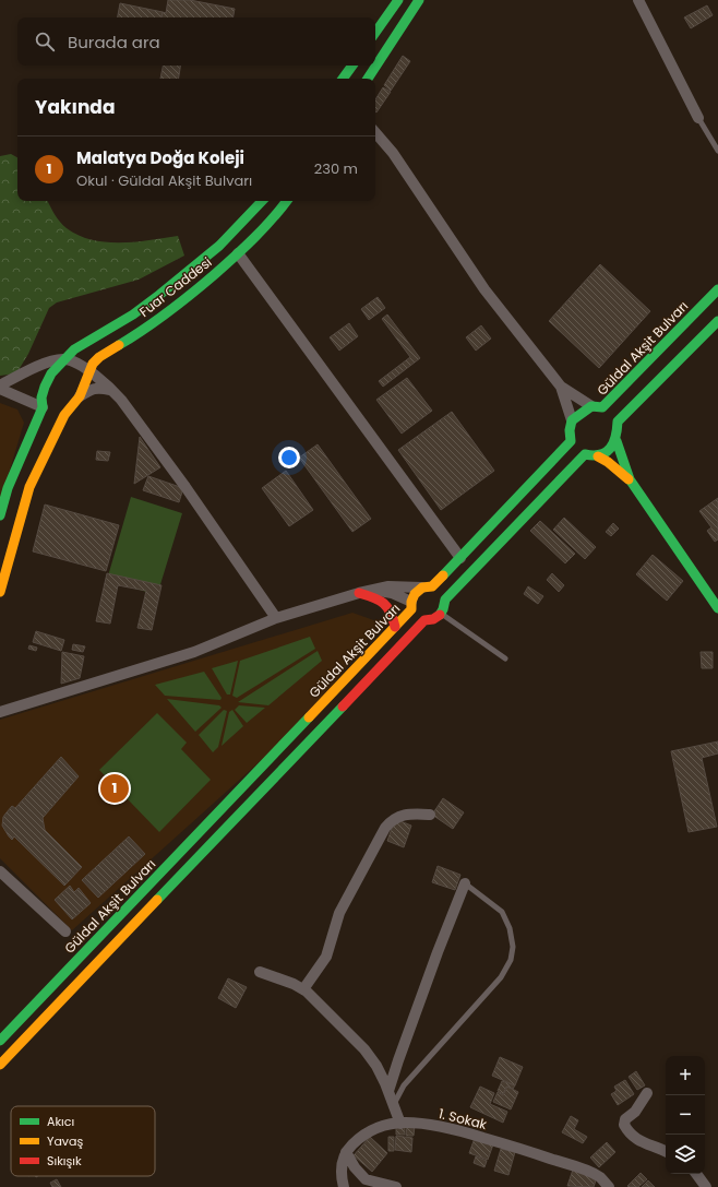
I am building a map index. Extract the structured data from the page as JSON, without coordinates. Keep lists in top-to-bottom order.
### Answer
{
  "streets": {
    "main road": ["Fuar Caddesi", "Güldal Akşit Bulvarı"],
    "street": ["1. Sokak"]
  },
  "legend": ["Akıcı", "Yavaş", "Sıkışık"],
  "page": {
    "search": "Burada ara",
    "heading": "Yakında",
    "list": [
      {
        "mark": "1",
        "name": "Malatya Doğa Koleji",
        "note": "Okul · Güldal Akşit Bulvarı",
        "value": "230 m"
      }
    ],
    "pins": "1",
    "map_buttons": ["+", "−"]
  }
}
